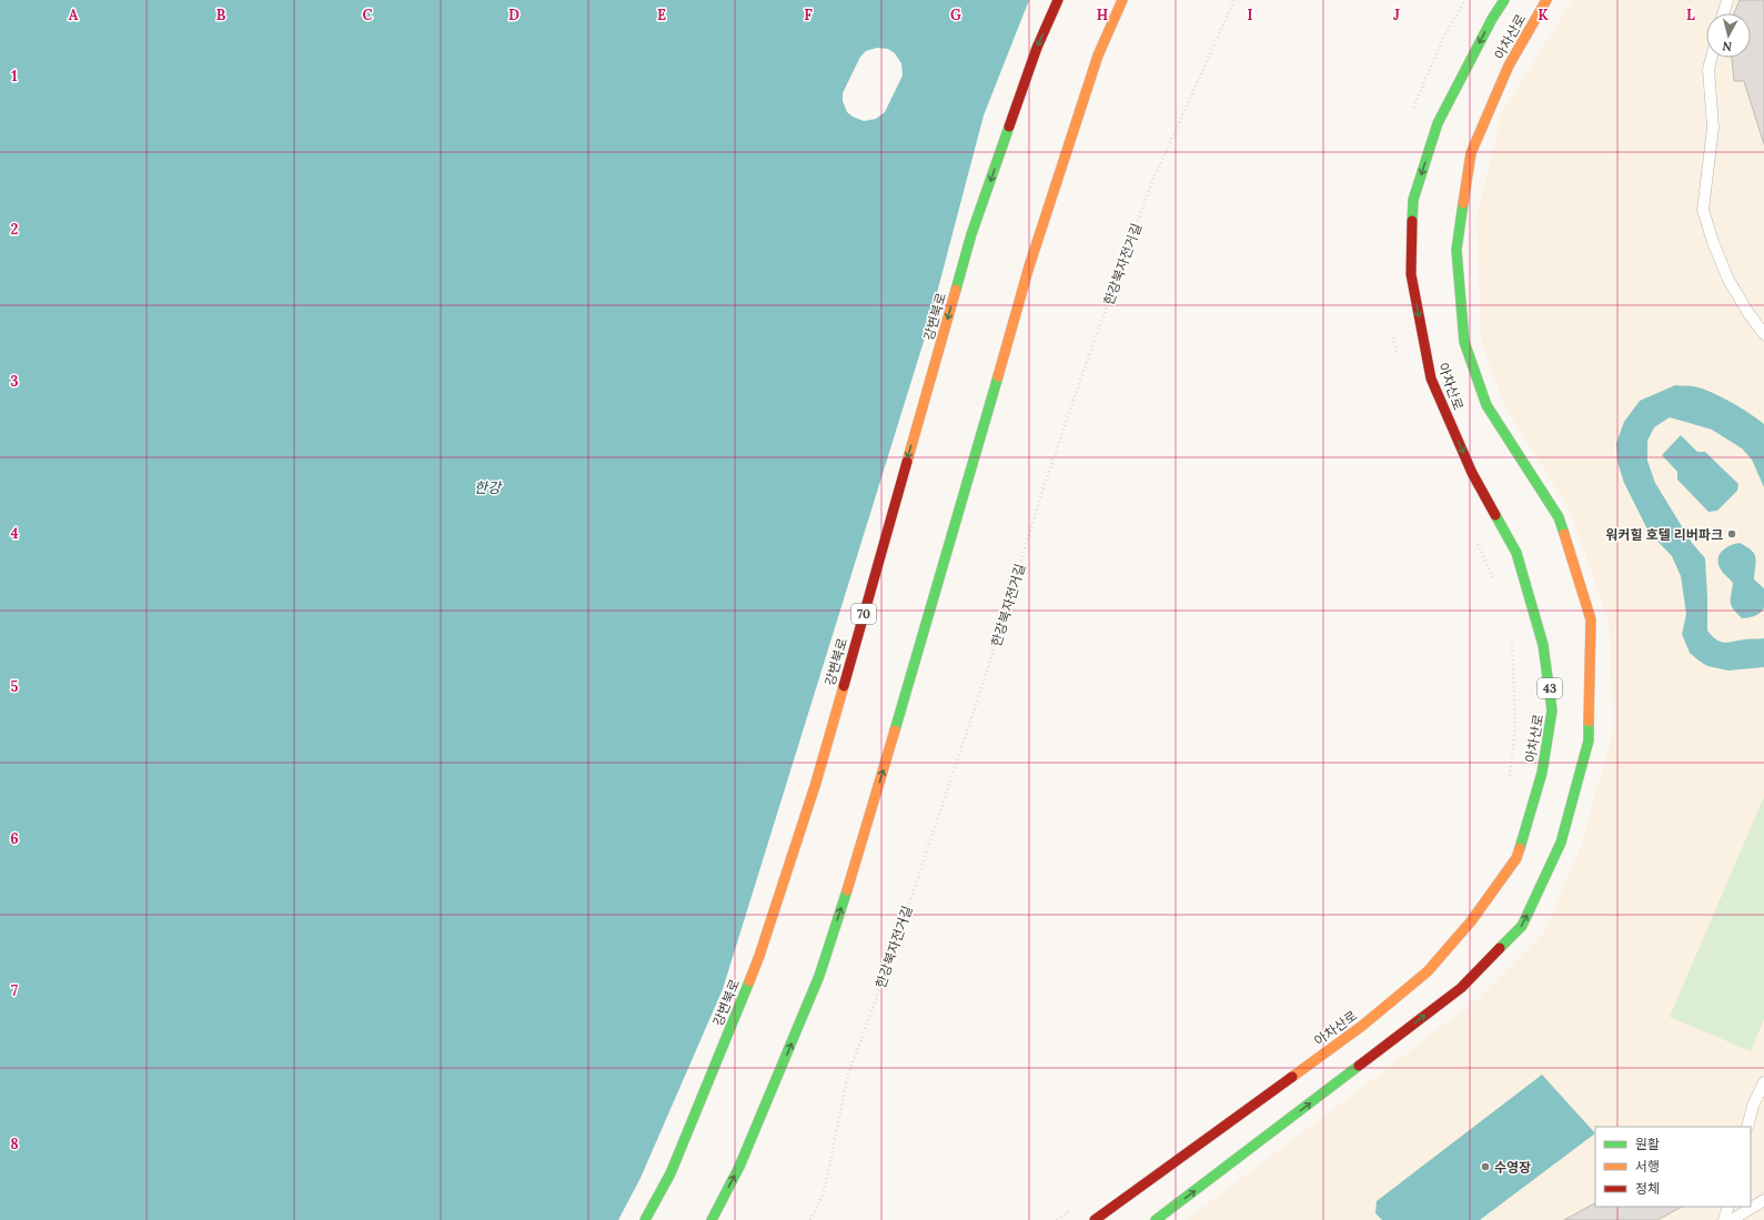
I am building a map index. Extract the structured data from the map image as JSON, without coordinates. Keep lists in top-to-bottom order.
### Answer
{
  "streets": {
    "main road": [
      "아차산로",
      "강변북로",
      "70",
      "43"
    ],
    "path": ["한강북자전거길"]
  },
  "water": ["한강"],
  "places": ["워커힐 호텔 리버파크", "수영장"],
  "legend": ["원활", "서행", "정체"],
  "north": "bottom",
  "grid": {
    "columns": [
      "A",
      "B",
      "C",
      "D",
      "E",
      "F",
      "G",
      "H",
      "I",
      "J",
      "K",
      "L"
    ],
    "rows": [
      "1",
      "2",
      "3",
      "4",
      "5",
      "6",
      "7",
      "8"
    ]
  }
}
